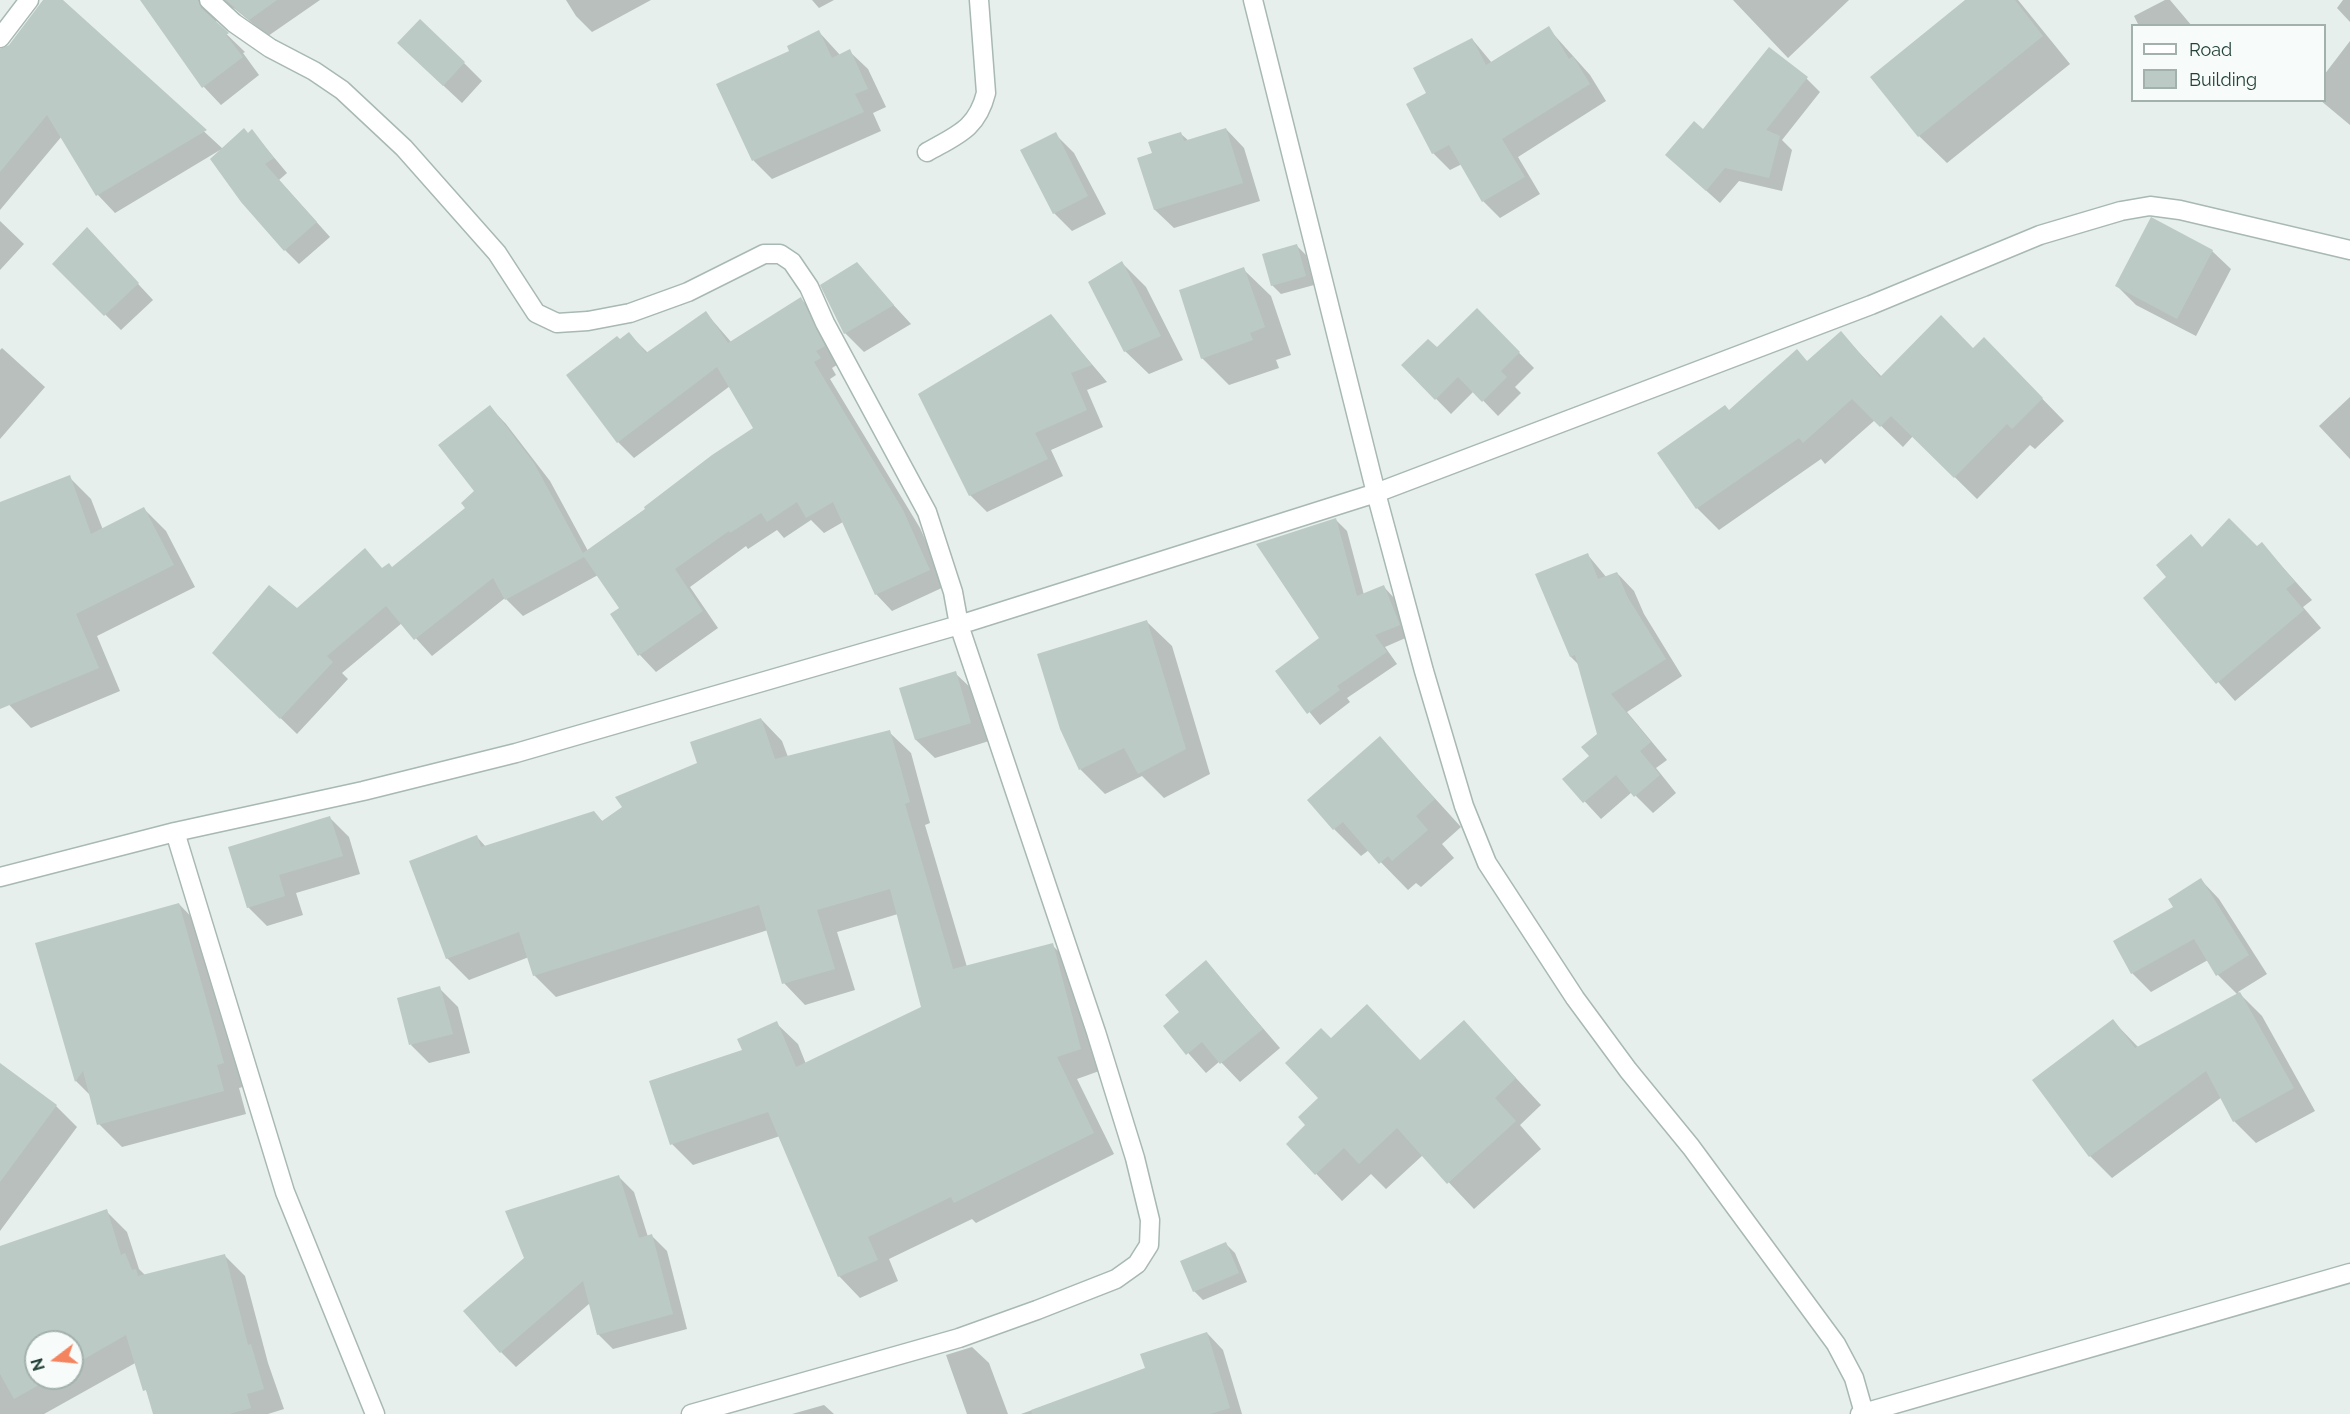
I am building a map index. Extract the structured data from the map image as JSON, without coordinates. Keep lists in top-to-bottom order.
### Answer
{
  "legend": ["Road", "Building"],
  "north": "left"
}
